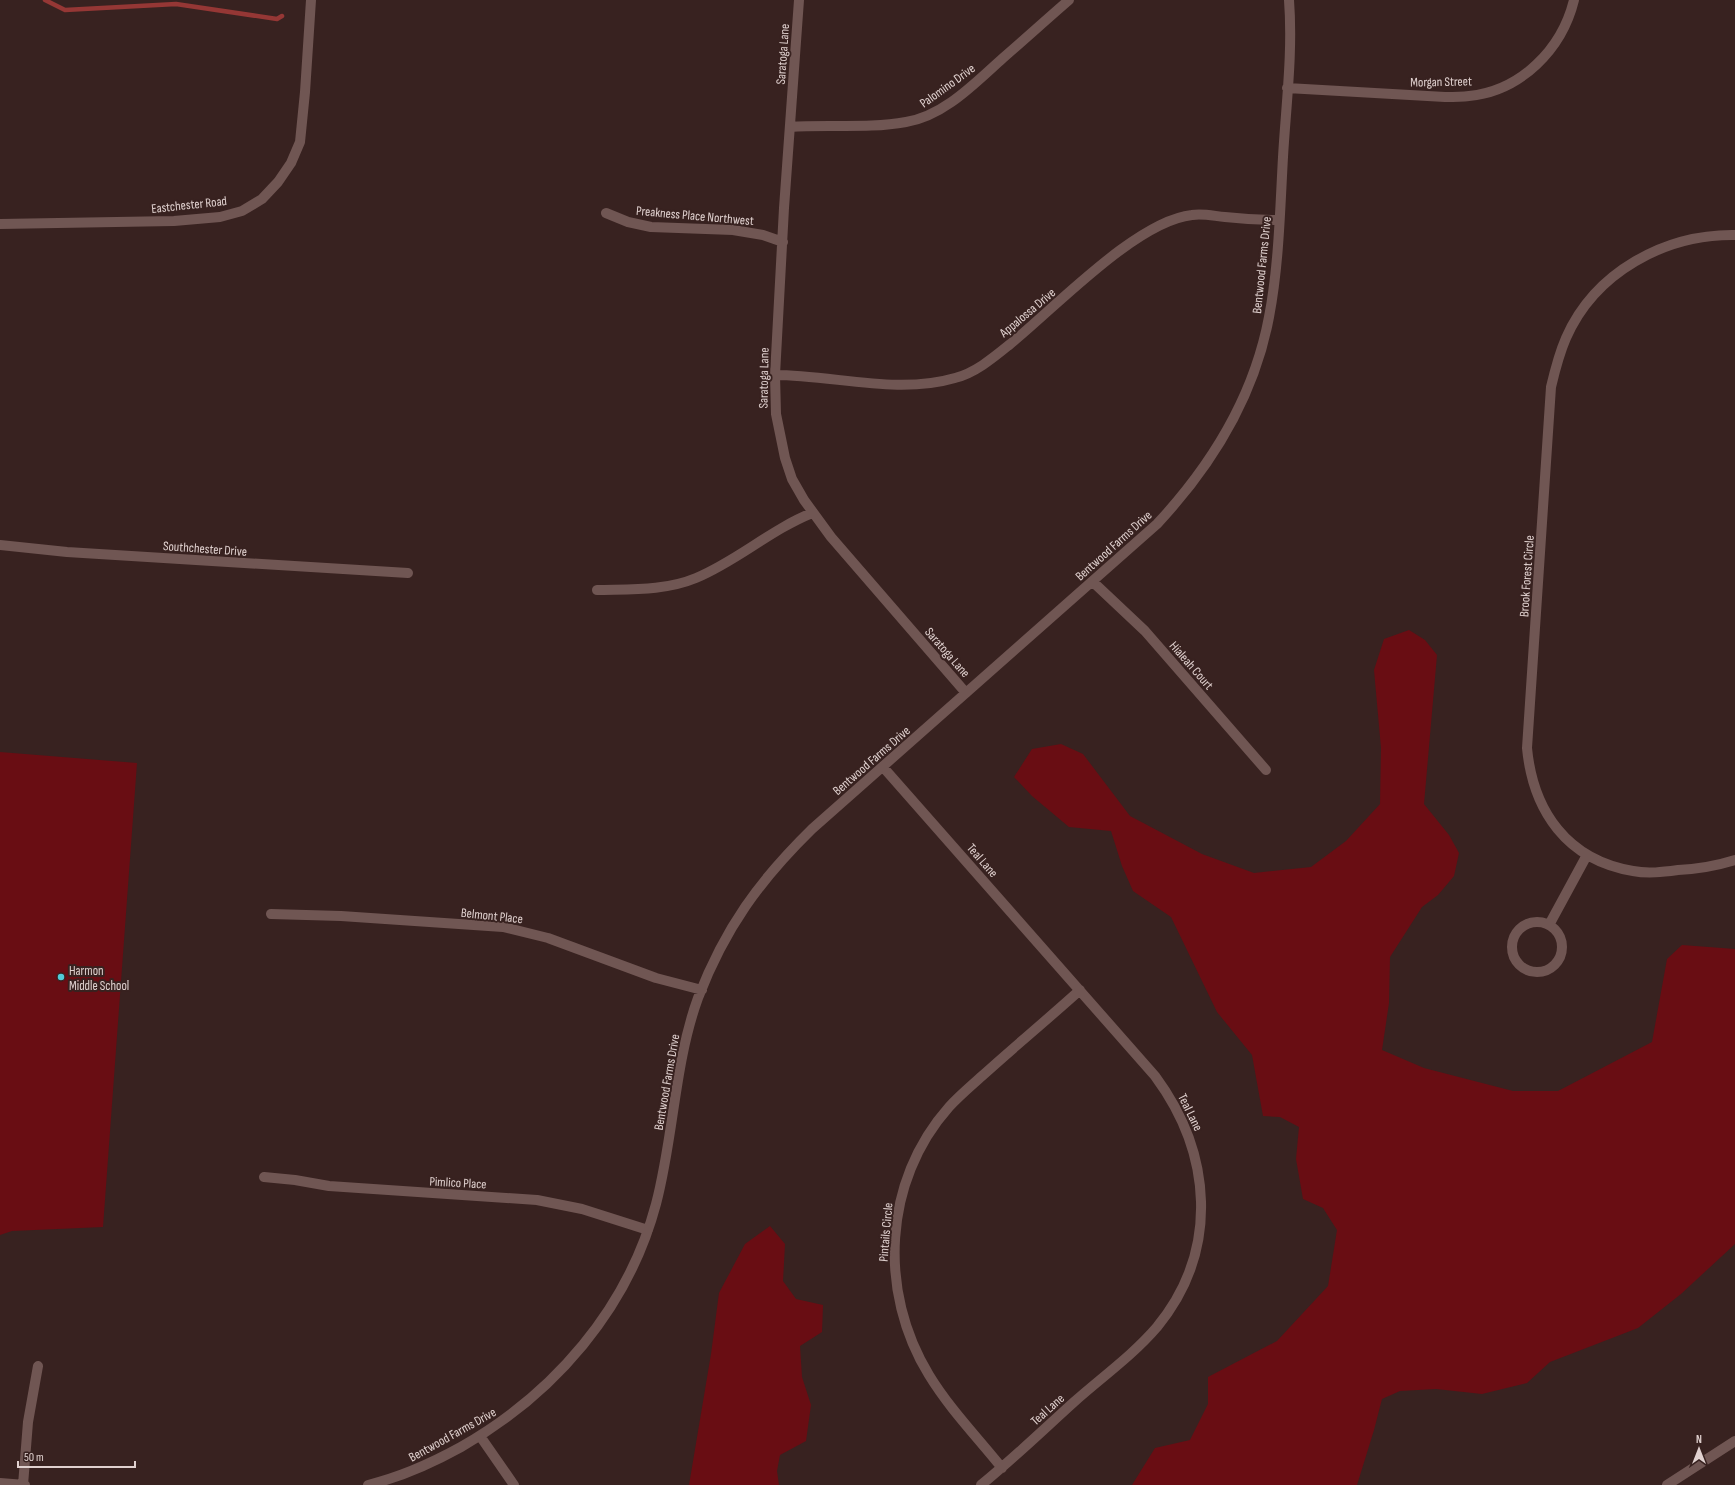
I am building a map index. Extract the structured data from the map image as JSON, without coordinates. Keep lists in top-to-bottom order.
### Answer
{
  "streets": {
    "street": [
      "Saratoga Lane",
      "Morgan Street",
      "Palomino Drive",
      "Eastchester Road",
      "Preakness Place Northwest",
      "Bentwood Farms Drive",
      "Appalossa Drive",
      "Southchester Drive",
      "Brook Forest Circle",
      "Hialeah Court",
      "Teal Lane",
      "Belmont Place",
      "Pimlico Place",
      "Pintails Circle"
    ]
  },
  "crossings": [
    ["Saratoga Lane", "Palomino Drive"],
    ["Saratoga Lane", "Preakness Place Northwest"],
    ["Saratoga Lane", "Bentwood Farms Drive"],
    ["Saratoga Lane", "Appalossa Drive"],
    ["Morgan Street", "Bentwood Farms Drive"],
    ["Bentwood Farms Drive", "Appalossa Drive"],
    ["Bentwood Farms Drive", "Hialeah Court"],
    ["Bentwood Farms Drive", "Teal Lane"],
    ["Bentwood Farms Drive", "Belmont Place"],
    ["Bentwood Farms Drive", "Pimlico Place"],
    ["Teal Lane", "Pintails Circle"]
  ],
  "places": ["Harmon Middle School"],
  "scale_bar": "50 m",
  "north": "top"
}
